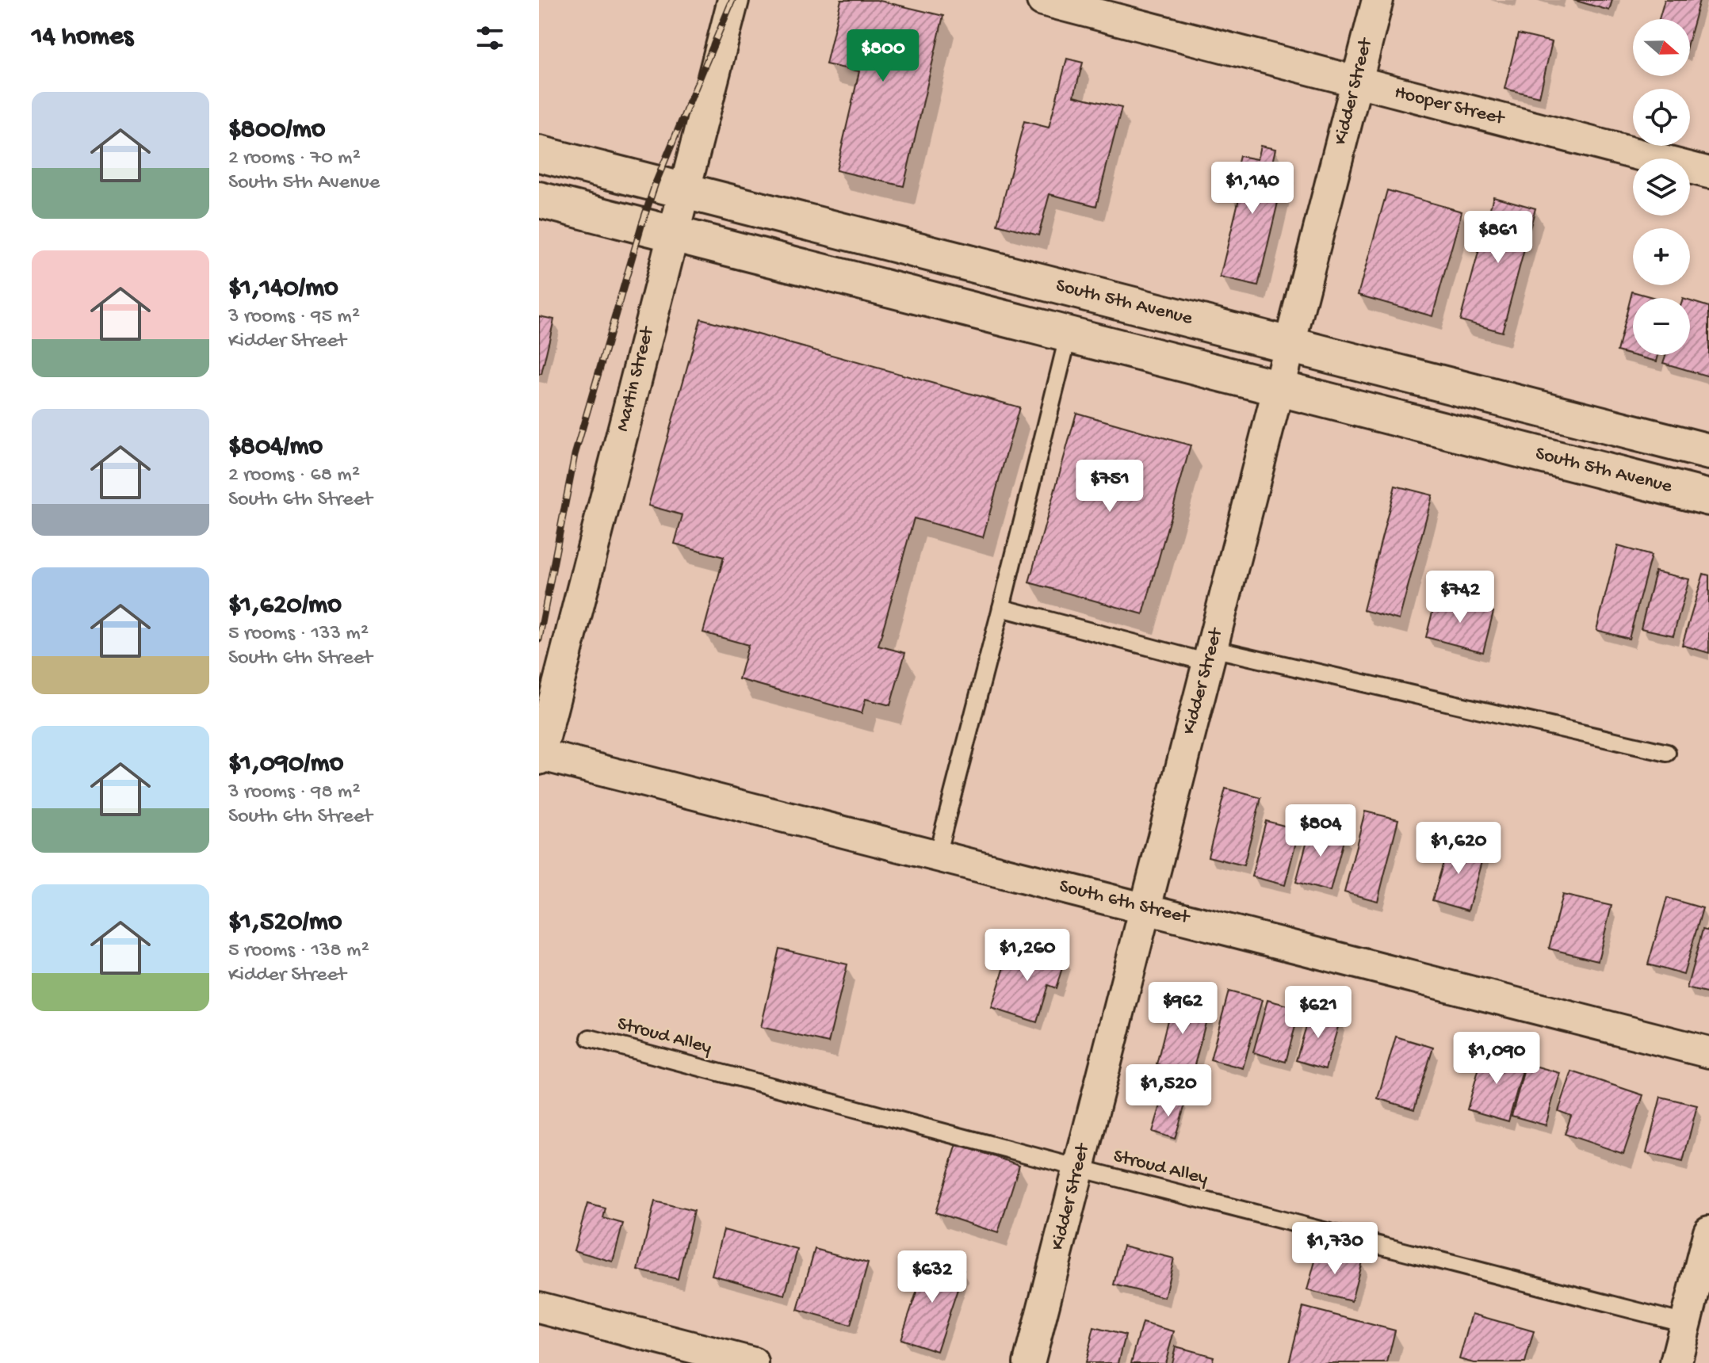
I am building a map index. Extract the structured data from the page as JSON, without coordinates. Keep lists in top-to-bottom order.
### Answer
{
  "streets": {
    "street": [
      "Kidder Street",
      "Hooper Street",
      "South 5th Avenue",
      "Martin Street",
      "South 6th Street"
    ],
    "lane": ["Stroud Alley"]
  },
  "crossings": [
    ["Kidder Street", "Hooper Street"],
    ["Kidder Street", "South 5th Avenue"],
    ["Kidder Street", "South 6th Street"],
    ["Kidder Street", "Stroud Alley"],
    ["South 5th Avenue", "Martin Street"],
    ["Martin Street", "South 6th Street"]
  ],
  "north": "right",
  "page": {
    "heading": "14 homes",
    "map_buttons": ["+", "−"],
    "price": [
      "$800",
      "$1,140",
      "$861",
      "$751",
      "$742",
      "$804",
      "$1,620",
      "$1,260",
      "$962",
      "$621",
      "$1,090",
      "$1,520",
      "$1,730",
      "$632"
    ],
    "list": [
      {
        "name": "$800/mo",
        "note": "2 rooms · 70 m² · South 5th Avenue"
      },
      {
        "name": "$1,140/mo",
        "note": "3 rooms · 95 m² · Kidder Street"
      },
      {
        "name": "$804/mo",
        "note": "2 rooms · 68 m² · South 6th Street"
      },
      {
        "name": "$1,620/mo",
        "note": "5 rooms · 133 m² · South 6th Street"
      },
      {
        "name": "$1,090/mo",
        "note": "3 rooms · 98 m² · South 6th Street"
      },
      {
        "name": "$1,520/mo",
        "note": "5 rooms · 138 m² · Kidder Street"
      }
    ]
  }
}
